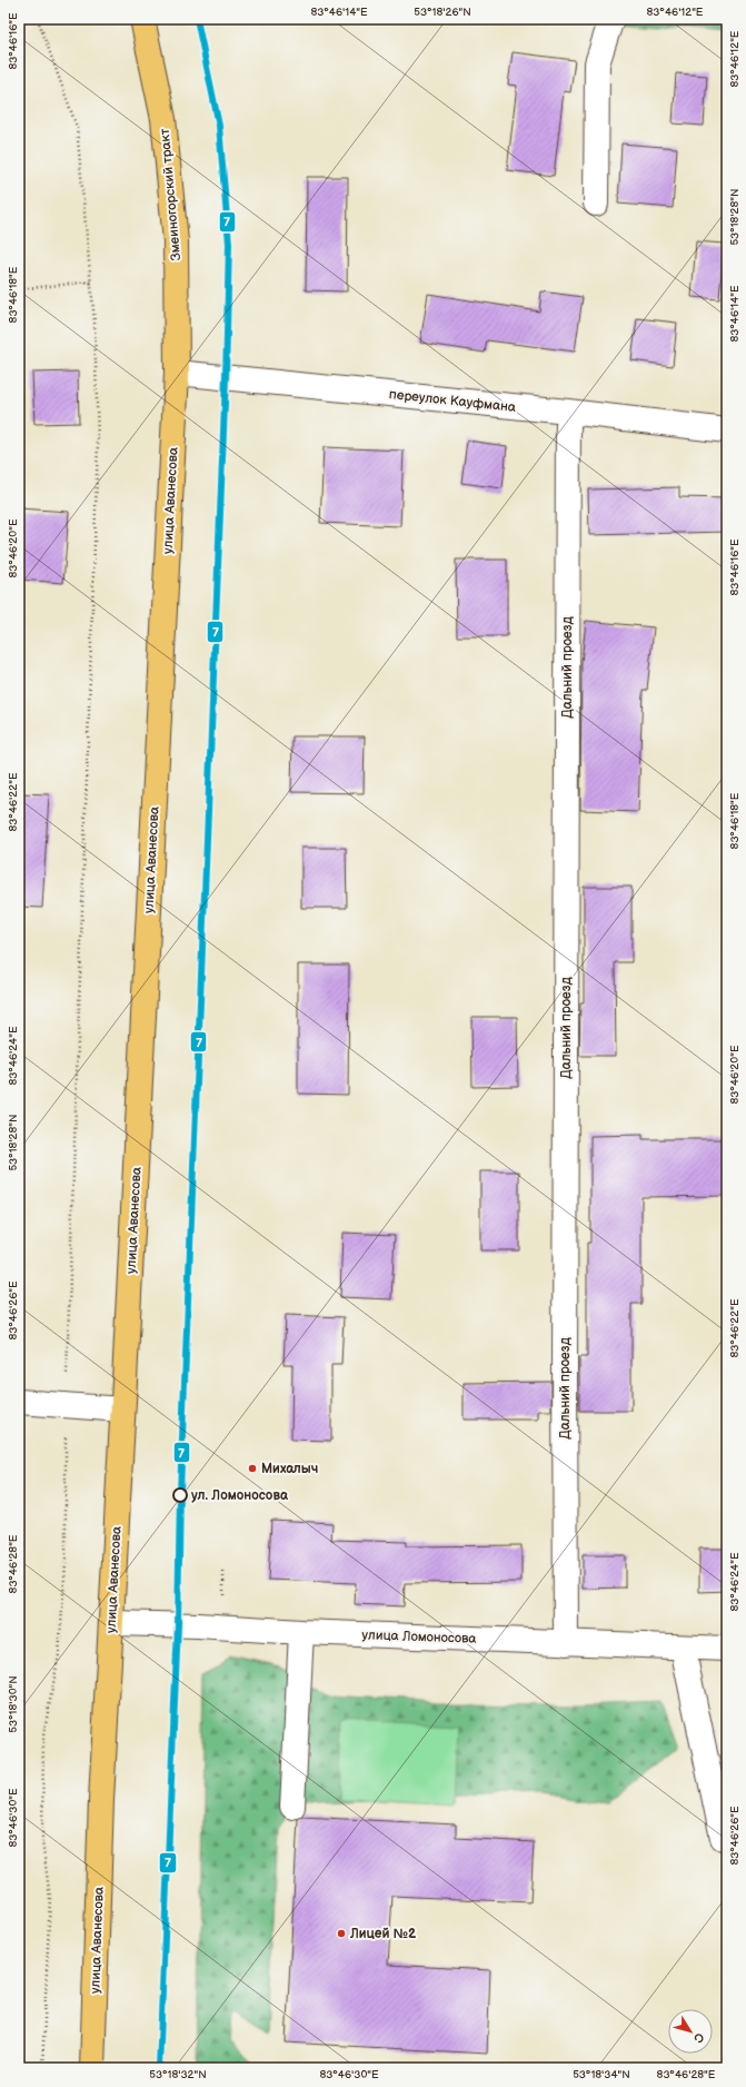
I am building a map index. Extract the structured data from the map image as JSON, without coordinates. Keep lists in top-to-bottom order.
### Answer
{
  "streets": {
    "highway": ["Змеиногорский тракт", "улица Аванесова"],
    "street": ["переулок Кауфмана", "Дальний проезд", "улица Ломоносова"]
  },
  "crossings": [
    ["Змеиногорский тракт", "переулок Кауфмана"],
    ["Змеиногорский тракт", "улица Аванесова"],
    ["переулок Кауфмана", "улица Аванесова"],
    ["переулок Кауфмана", "Дальний проезд"],
    ["улица Аванесова", "улица Ломоносова"],
    ["Дальний проезд", "улица Ломоносова"]
  ],
  "places": ["Михалыч", "ул. Ломоносова", "Лицей №2"],
  "lines": ["transit line 7"],
  "north": "bottom right",
  "coordinates": [
    "83°46'14\"E",
    "53°18'26\"N",
    "83°46'12\"E",
    "83°46'16\"E",
    "53°18'28\"N",
    "83°46'18\"E",
    "83°46'20\"E",
    "83°46'22\"E",
    "83°46'24\"E",
    "83°46'26\"E",
    "83°46'28\"E",
    "53°18'30\"N",
    "83°46'30\"E",
    "53°18'32\"N",
    "53°18'34\"N"
  ]
}
